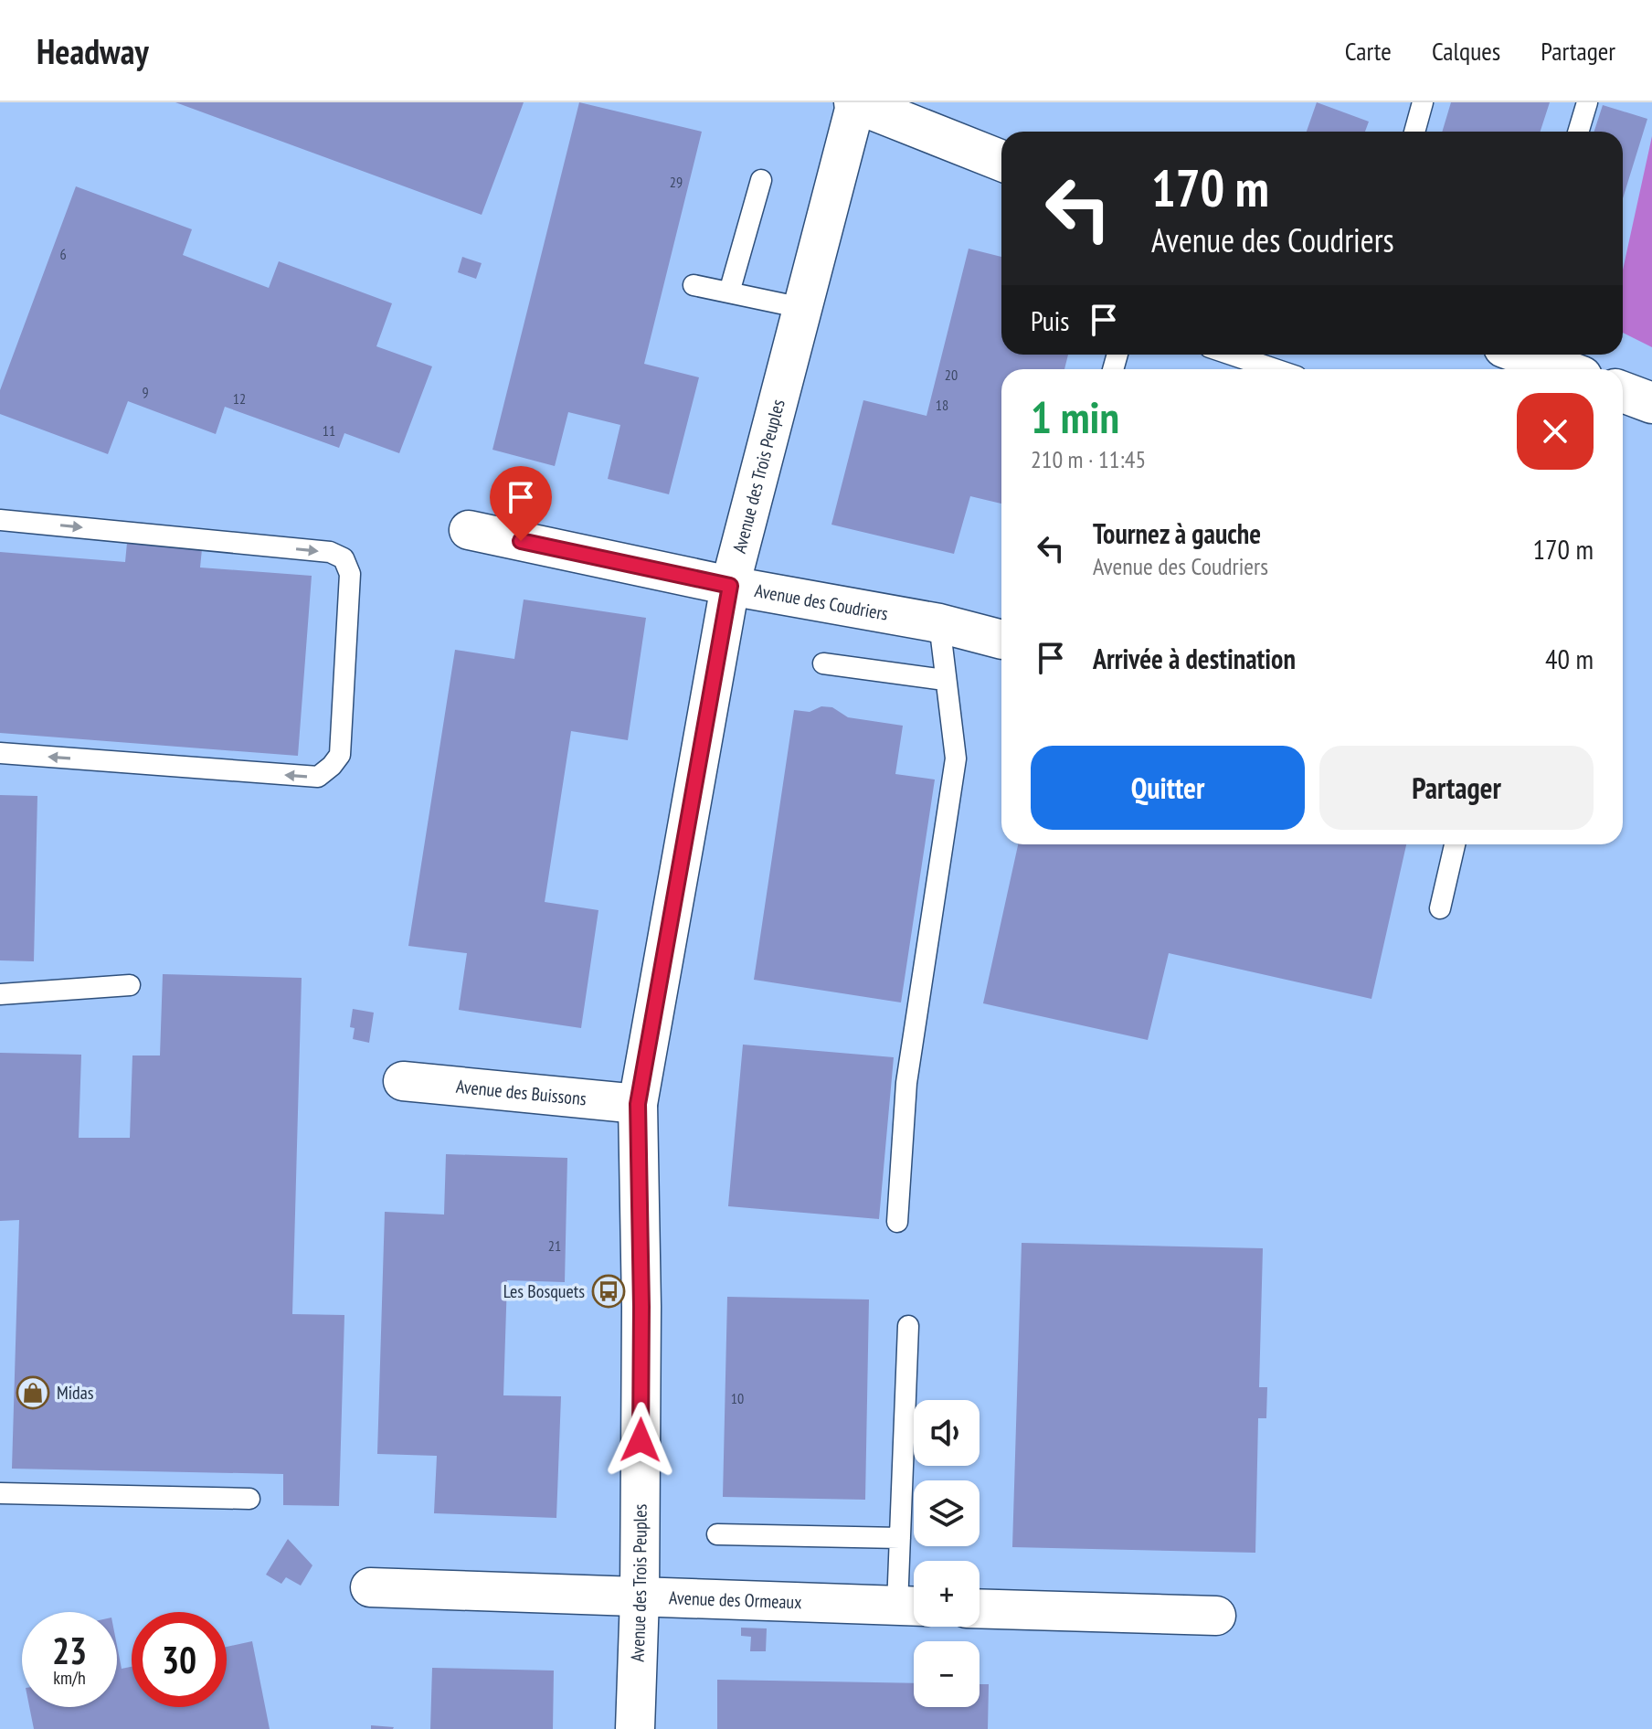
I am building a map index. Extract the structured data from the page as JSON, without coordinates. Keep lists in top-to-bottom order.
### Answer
{
  "streets": {
    "street": [
      "Avenue des Trois Peuples",
      "Avenue des Coudriers",
      "Avenue des Buissons",
      "Avenue des Ormeaux"
    ]
  },
  "crossings": [
    ["Avenue des Trois Peuples", "Avenue des Coudriers"],
    ["Avenue des Trois Peuples", "Avenue des Buissons"],
    ["Avenue des Trois Peuples", "Avenue des Ormeaux"]
  ],
  "places": {
    "bus stop": ["Les Bosquets"],
    "shop": ["Midas"]
  },
  "house_numbers": [
    "29",
    "6",
    "20",
    "9",
    "12",
    "18",
    "11",
    "21",
    "10"
  ],
  "page": {
    "header": "Headway",
    "nav": ["Carte", "Calques", "Partager"],
    "turn": ["170 m", "Avenue des Coudriers"],
    "then": "Puis",
    "heading": ["1 min", "210 m · 11:45"],
    "list": [
      {
        "name": "Tournez à gauche",
        "note": "Avenue des Coudriers",
        "value": "170 m"
      },
      {
        "name": "Arrivée à destination",
        "value": "40 m"
      }
    ],
    "buttons": ["Quitter", "Partager"],
    "map_buttons": ["+", "−"],
    "speed": "23 km/h",
    "limit": "30"
  }
}
